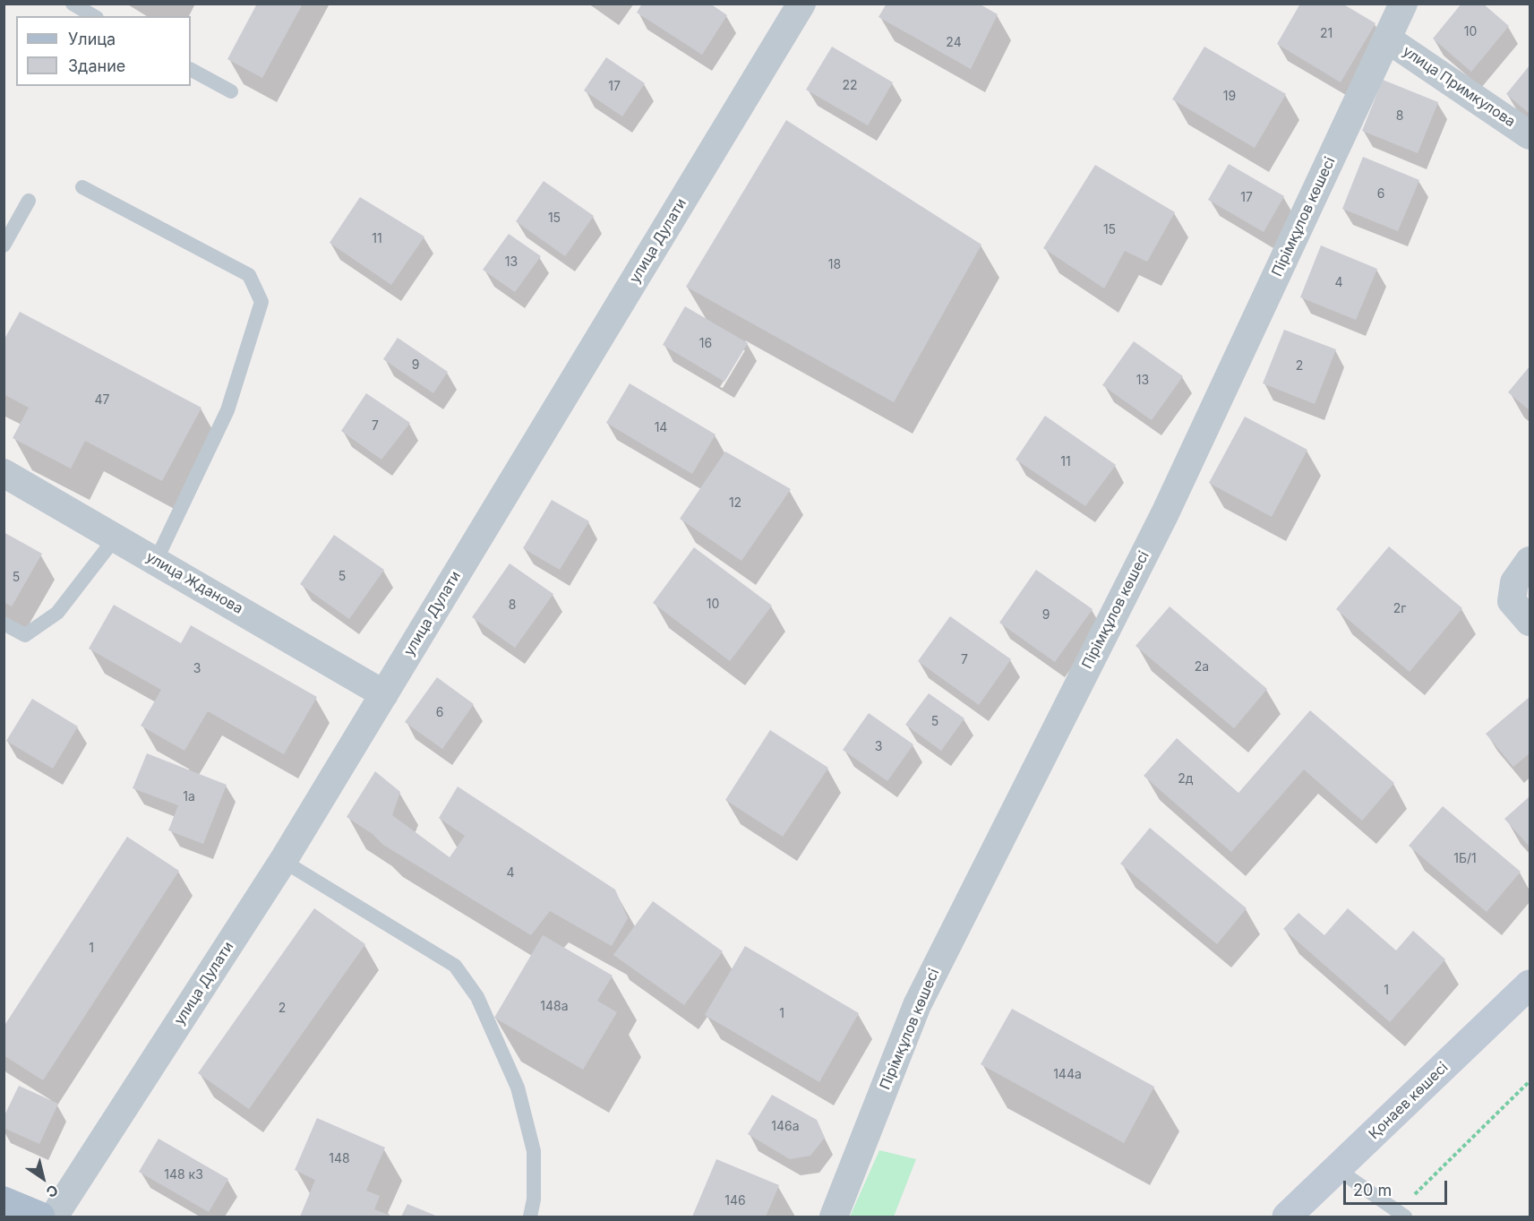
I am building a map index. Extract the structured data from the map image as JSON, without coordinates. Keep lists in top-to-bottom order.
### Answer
{
  "streets": {
    "main road": ["Қонаев көшесі"],
    "street": [
      "улица Примкулова",
      "Пірімқұлов көшесі",
      "улица Дулати",
      "улица Жданова"
    ]
  },
  "crossings": [
    ["улица Примкулова", "Пірімқұлов көшесі"],
    ["улица Дулати", "улица Жданова"]
  ],
  "house_numbers": [
    "10",
    "21",
    "24",
    "22",
    "17",
    "19",
    "8",
    "6",
    "17",
    "15",
    "15",
    "11",
    "13",
    "18",
    "4",
    "16",
    "9",
    "2",
    "13",
    "47",
    "7",
    "14",
    "11",
    "12",
    "5",
    "5",
    "10",
    "8",
    "2г",
    "9",
    "7",
    "2а",
    "3",
    "6",
    "5",
    "3",
    "2д",
    "1а",
    "1Б/1",
    "4",
    "1",
    "1",
    "148а",
    "2",
    "1",
    "144а",
    "146а",
    "148",
    "148 к3",
    "146"
  ],
  "legend": ["Улица", "Здание"],
  "scale_bar": "20 m",
  "north": "bottom right"
}
